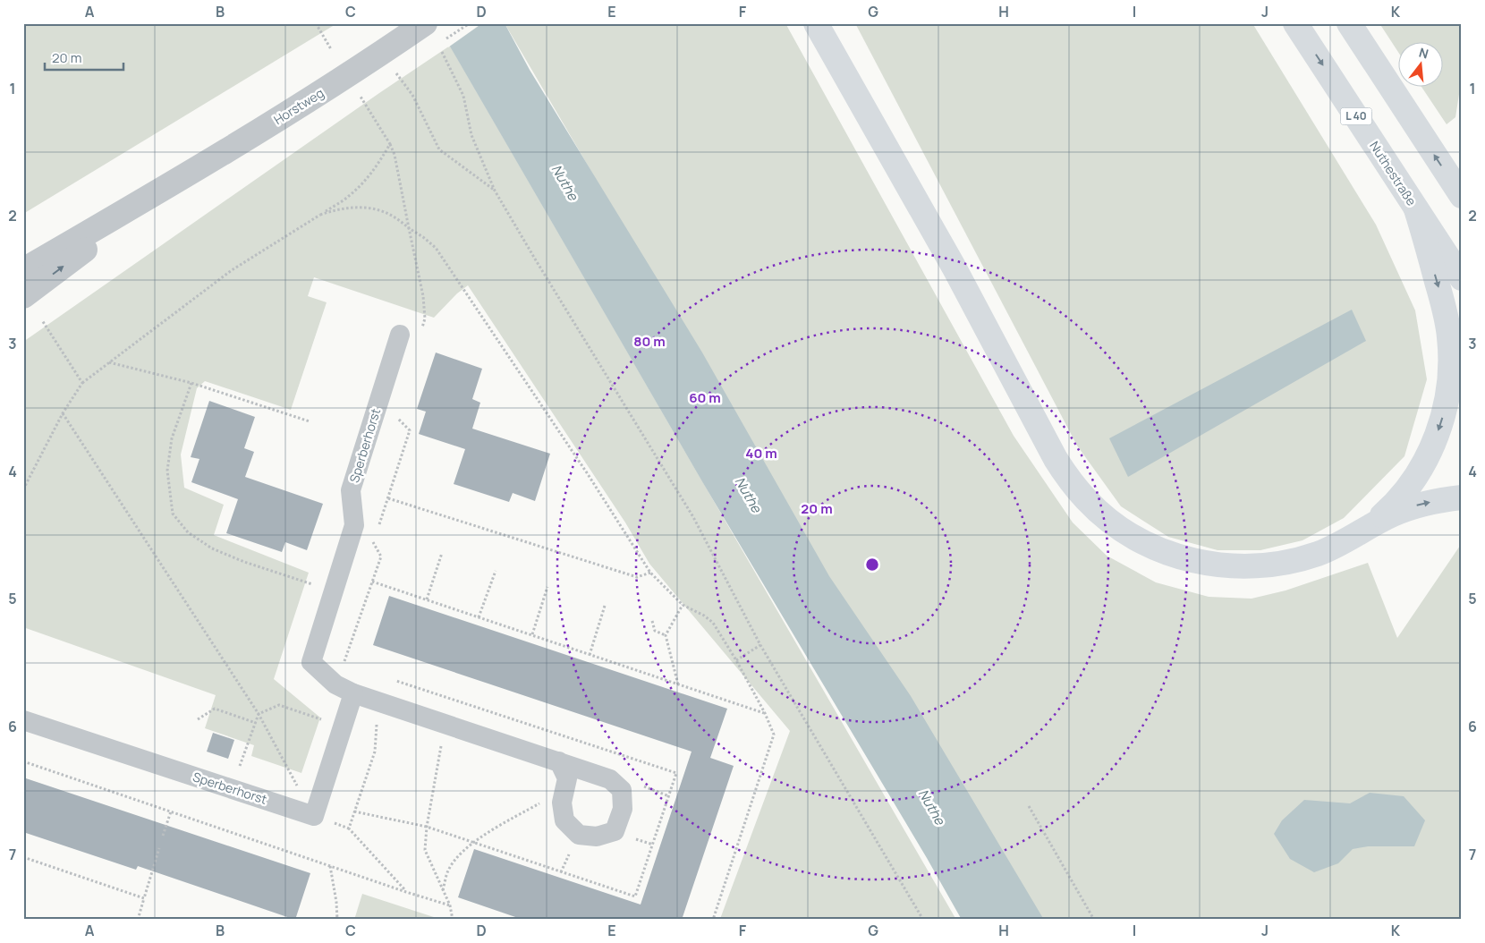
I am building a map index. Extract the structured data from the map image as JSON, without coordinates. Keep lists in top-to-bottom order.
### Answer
{
  "streets": {
    "highway": ["L 40", "Nuthestraße"],
    "street": ["Horstweg", "Sperberhorst"]
  },
  "water": ["Nuthe"],
  "scale_bar": "20 m",
  "north": "top",
  "grid": {
    "columns": [
      "A",
      "B",
      "C",
      "D",
      "E",
      "F",
      "G",
      "H",
      "I",
      "J",
      "K"
    ],
    "rows": [
      "1",
      "2",
      "3",
      "4",
      "5",
      "6",
      "7"
    ]
  },
  "rings": [
    "80 m",
    "60 m",
    "40 m",
    "20 m"
  ]
}
